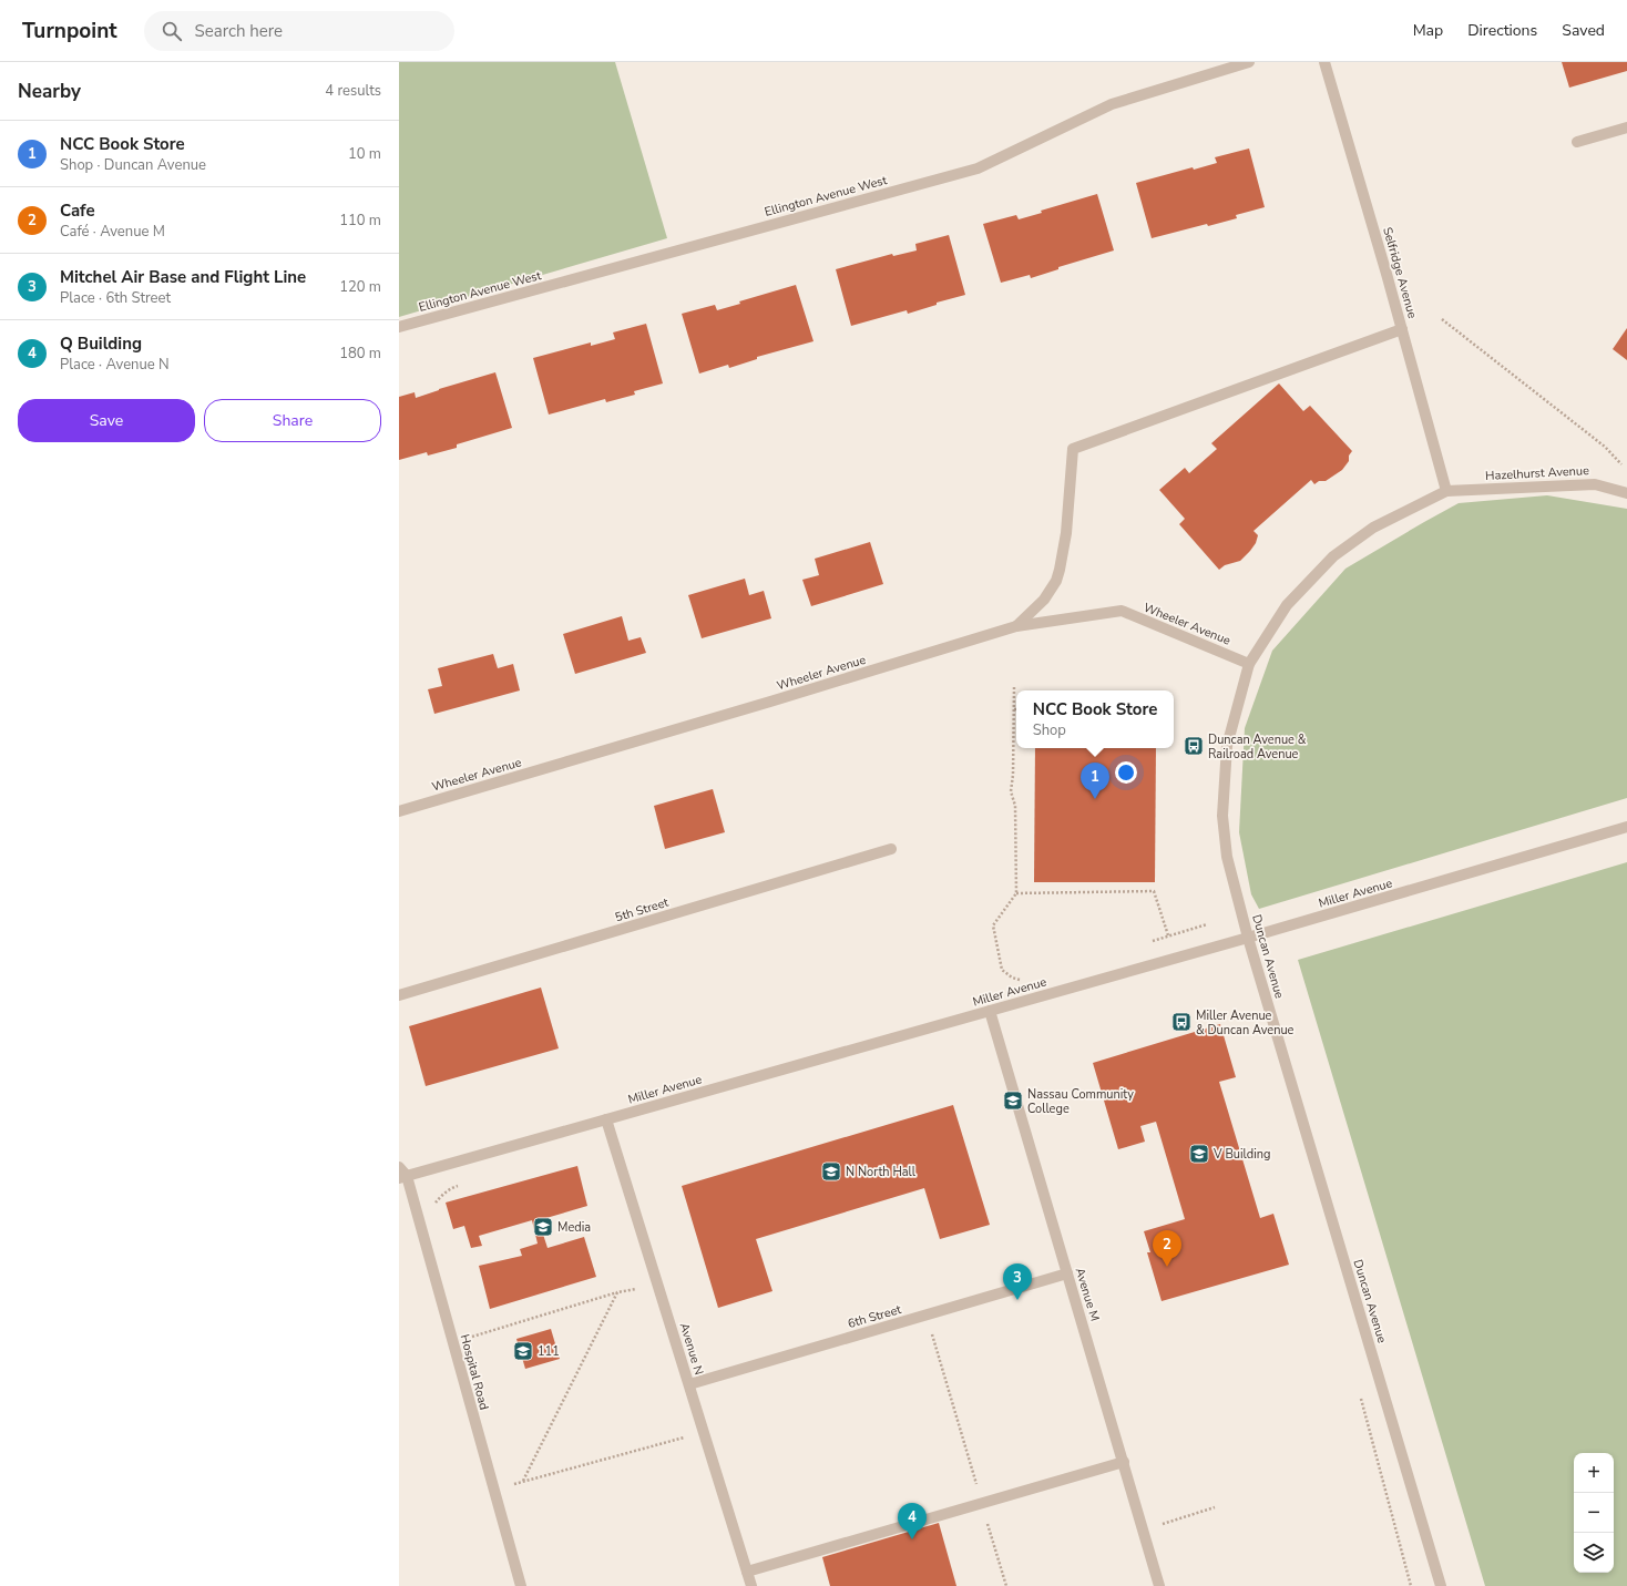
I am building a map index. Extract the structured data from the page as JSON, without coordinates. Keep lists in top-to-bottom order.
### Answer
{
  "streets": {
    "street": [
      "Ellington Avenue West",
      "Selfridge Avenue",
      "Hazelhurst Avenue",
      "Wheeler Avenue",
      "Miller Avenue",
      "5th Street",
      "Duncan Avenue",
      "Avenue M",
      "6th Street",
      "Avenue N",
      "Hospital Road"
    ]
  },
  "crossings": [
    ["Selfridge Avenue", "Hazelhurst Avenue"],
    ["Selfridge Avenue", "Duncan Avenue"],
    ["Hazelhurst Avenue", "Duncan Avenue"],
    ["Wheeler Avenue", "Duncan Avenue"],
    ["Miller Avenue", "Duncan Avenue"],
    ["Miller Avenue", "Avenue M"],
    ["Miller Avenue", "Avenue N"],
    ["Miller Avenue", "Hospital Road"],
    ["Avenue M", "6th Street"],
    ["6th Street", "Avenue N"]
  ],
  "places": {
    "bus stop": ["Duncan Avenue & Railroad Avenue", "Miller Avenue & Duncan Avenue"],
    "school or university": [
      "Nassau Community College",
      "V Building",
      "N North Hall",
      "Media",
      "111"
    ]
  },
  "page": {
    "header": "Turnpoint",
    "search": "Search here",
    "nav": ["Map", "Directions", "Saved"],
    "heading": ["Nearby", "4 results"],
    "list": [
      {
        "mark": "1",
        "name": "NCC Book Store",
        "note": "Shop · Duncan Avenue",
        "value": "10 m"
      },
      {
        "mark": "2",
        "name": "Cafe",
        "note": "Café · Avenue M",
        "value": "110 m"
      },
      {
        "mark": "3",
        "name": "Mitchel Air Base and Flight Line",
        "note": "Place · 6th Street",
        "value": "120 m"
      },
      {
        "mark": "4",
        "name": "Q Building",
        "note": "Place · Avenue N",
        "value": "180 m"
      }
    ],
    "buttons": ["Save", "Share"],
    "popup": ["NCC Book Store", "Shop"],
    "pins": [
      "1",
      "2",
      "3",
      "4"
    ],
    "map_buttons": ["+", "−"]
  }
}
